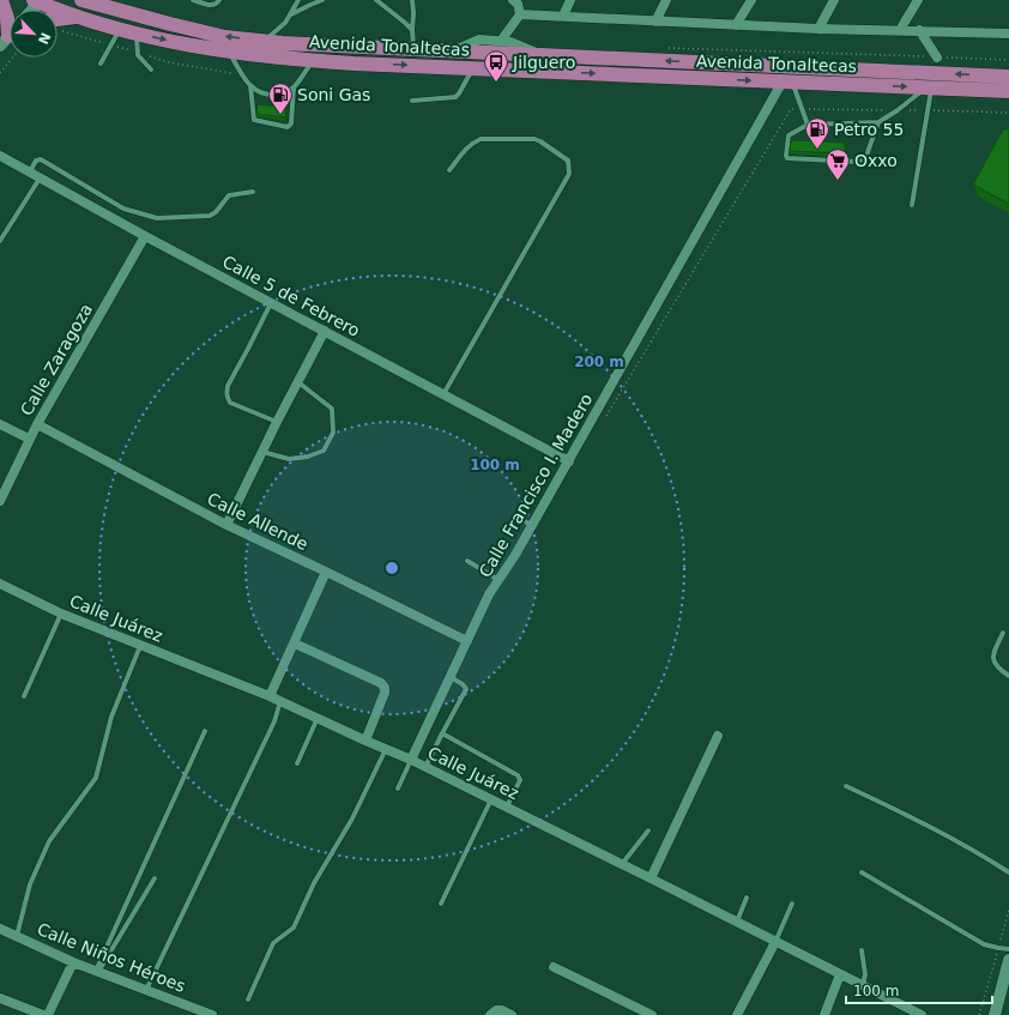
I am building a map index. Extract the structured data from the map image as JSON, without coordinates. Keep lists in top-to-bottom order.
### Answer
{
  "streets": {
    "main road": ["Avenida Tonaltecas"],
    "street": [
      "Calle 5 de Febrero",
      "Calle Zaragoza",
      "Calle Francisco I. Madero",
      "Calle Allende",
      "Calle Juárez",
      "Calle Niños Héroes"
    ]
  },
  "crossings": [
    ["Avenida Tonaltecas", "Calle Francisco I. Madero"],
    ["Calle 5 de Febrero", "Calle Zaragoza"],
    ["Calle 5 de Febrero", "Calle Francisco I. Madero"],
    ["Calle Zaragoza", "Calle Allende"],
    ["Calle Francisco I. Madero", "Calle Allende"],
    ["Calle Francisco I. Madero", "Calle Juárez"]
  ],
  "places": {
    "bus stop": ["Jilguero"],
    "fuel station": ["Soni Gas", "Petro 55"],
    "supermarket": ["Oxxo"]
  },
  "scale_bar": "100 m",
  "north": "bottom right",
  "rings": ["200 m", "100 m"]
}
